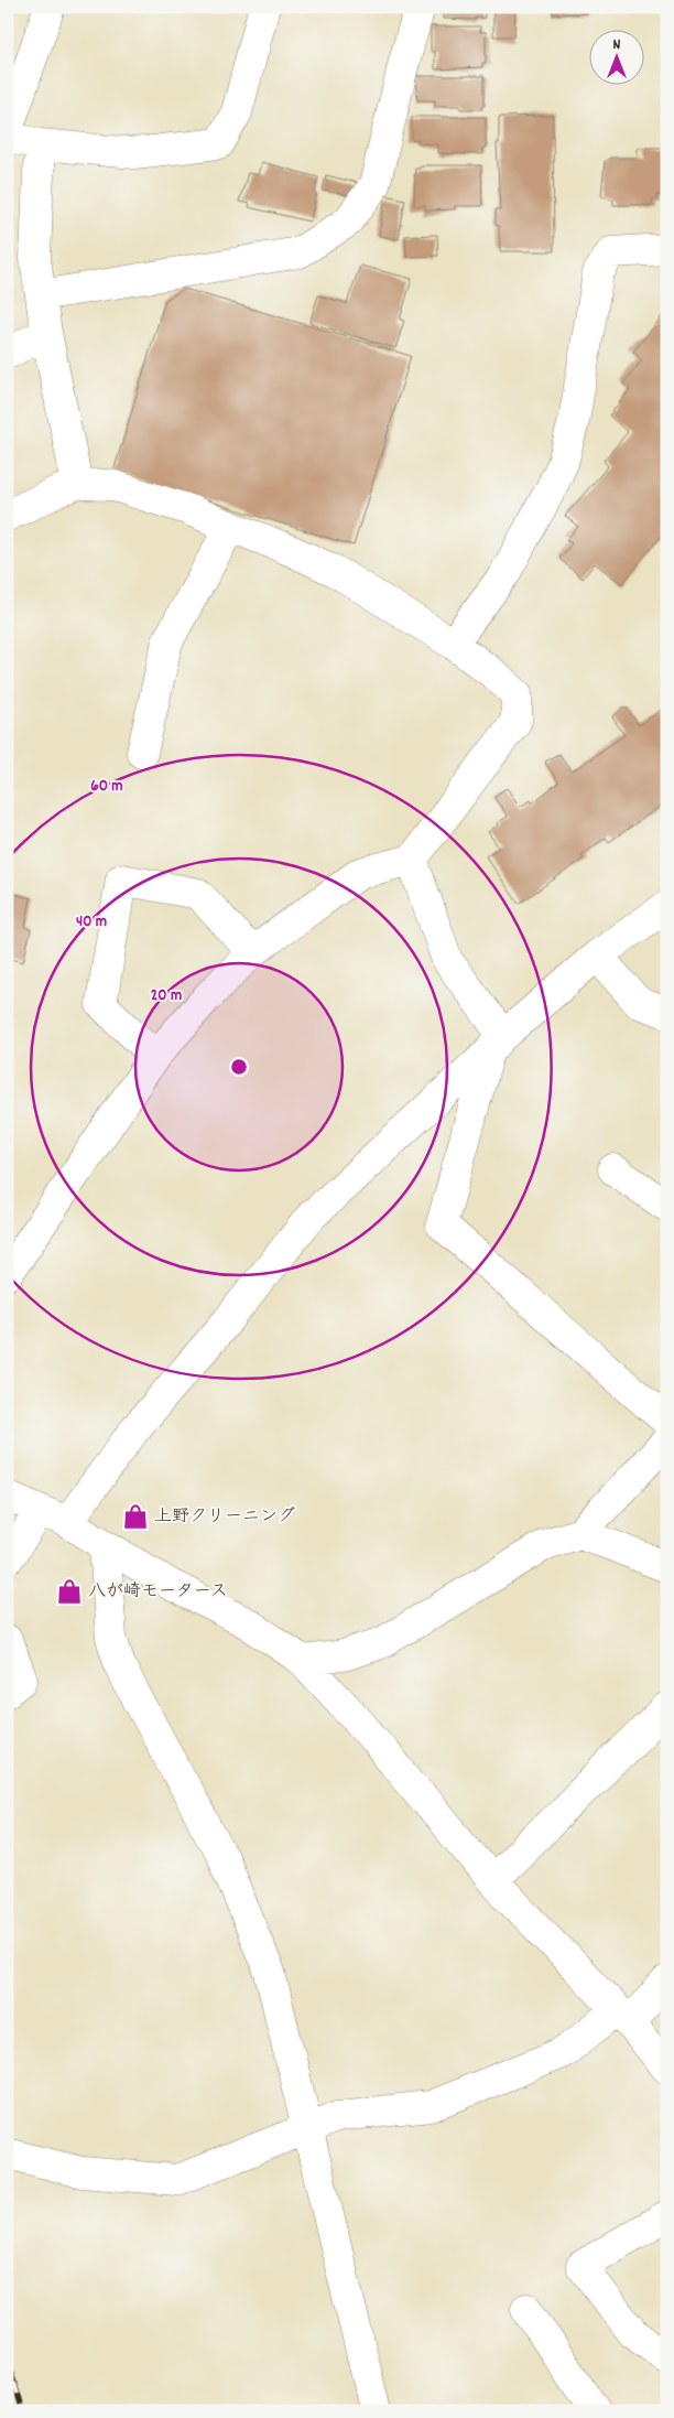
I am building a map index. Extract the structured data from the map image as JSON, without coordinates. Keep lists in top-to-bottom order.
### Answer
{
  "places": {
    "shop": ["上野クリーニング", "八が崎モータース"]
  },
  "north": "top",
  "rings": ["60 m", "40 m", "20 m"]
}
